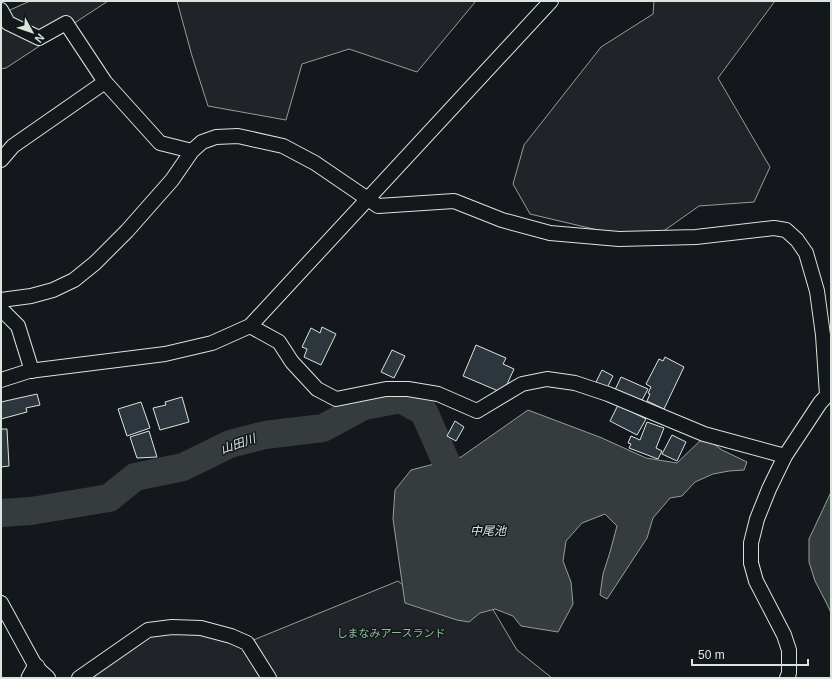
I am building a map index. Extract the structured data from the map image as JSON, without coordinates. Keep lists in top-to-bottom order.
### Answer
{
  "water": ["山田川", "中尾池"],
  "parks": ["しまなみアースランド"],
  "scale_bar": "50 m",
  "north": "bottom right"
}
